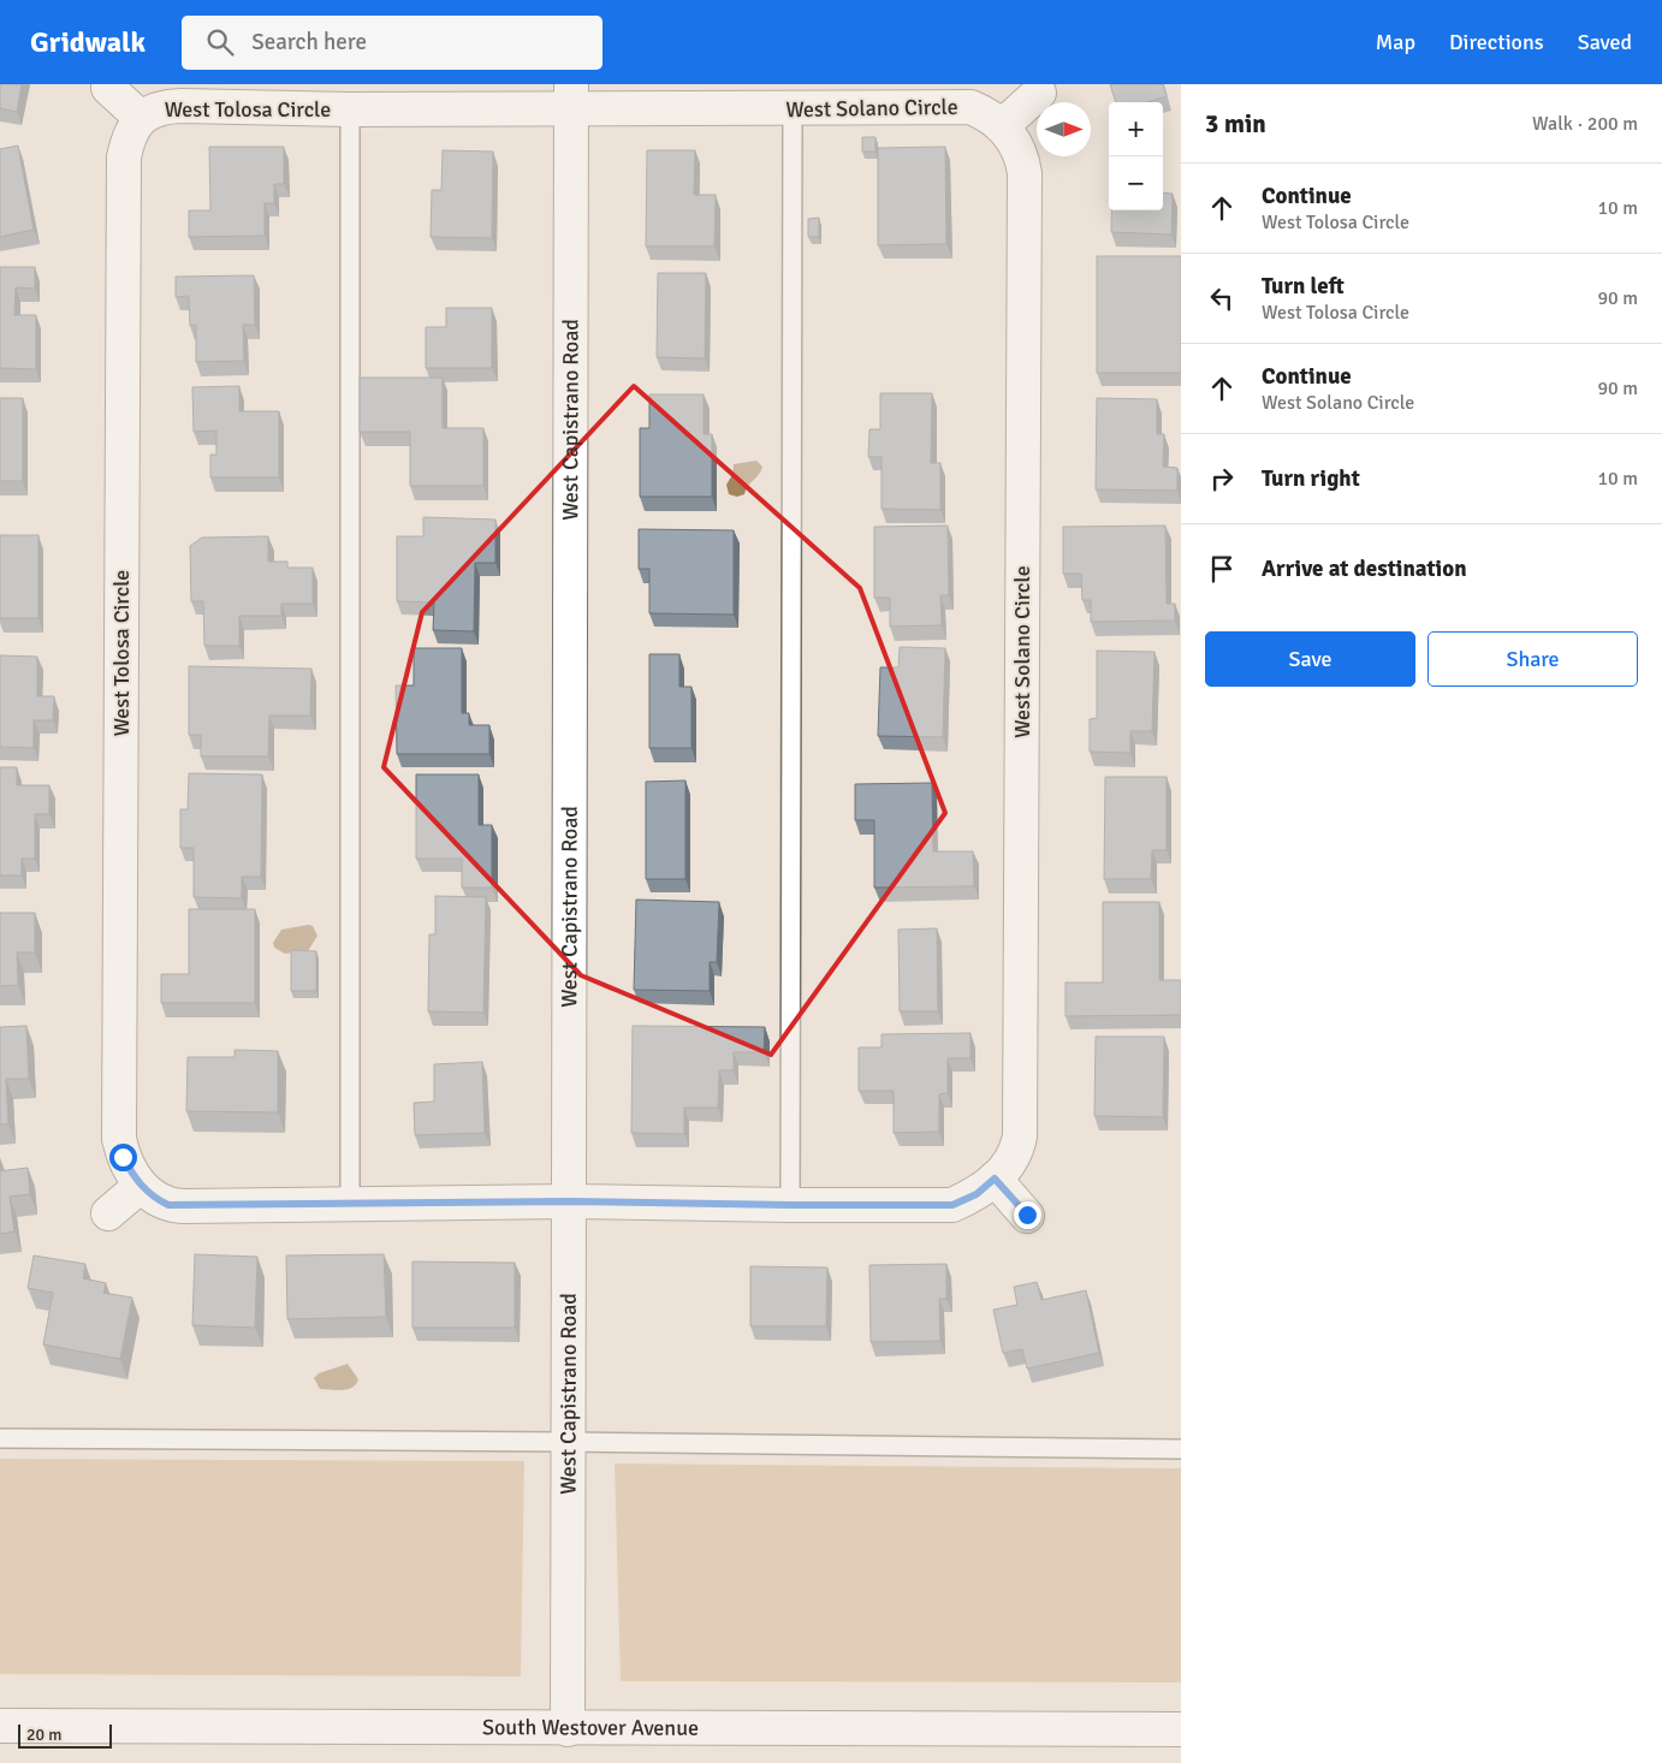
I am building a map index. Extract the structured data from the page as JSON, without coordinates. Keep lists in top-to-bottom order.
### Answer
{
  "streets": {
    "street": [
      "West Solano Circle",
      "West Tolosa Circle",
      "West Capistrano Road",
      "South Westover Avenue"
    ]
  },
  "crossings": [
    ["West Solano Circle", "West Tolosa Circle"],
    ["West Solano Circle", "West Capistrano Road"],
    ["West Tolosa Circle", "West Capistrano Road"],
    ["West Capistrano Road", "South Westover Avenue"]
  ],
  "scale_bar": "20 m",
  "north": "right",
  "page": {
    "header": "Gridwalk",
    "search": "Search here",
    "nav": ["Map", "Directions", "Saved"],
    "heading": ["3 min", "Walk · 200 m"],
    "map_buttons": ["+", "−"],
    "list": [
      ["Continue", "West Tolosa Circle", "10 m"],
      ["Turn left", "West Tolosa Circle", "90 m"],
      ["Continue", "West Solano Circle", "90 m"],
      ["Turn right", "10 m"],
      "Arrive at destination"
    ],
    "buttons": ["Save", "Share"],
    "scale": "20 m"
  }
}
